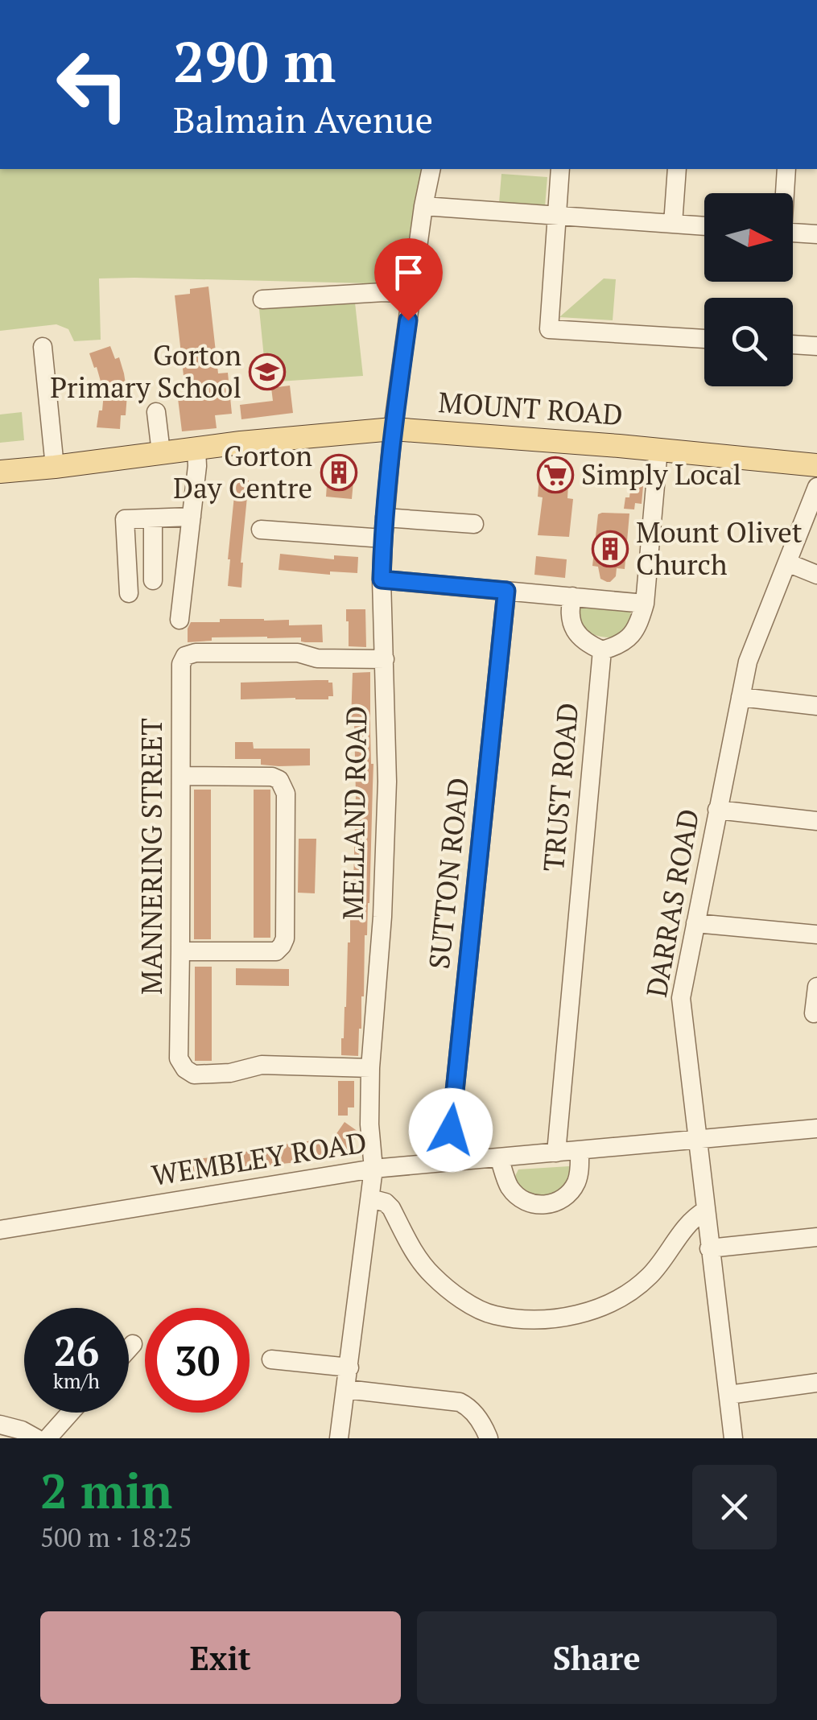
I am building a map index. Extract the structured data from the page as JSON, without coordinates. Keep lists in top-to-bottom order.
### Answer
{
  "streets": {
    "main road": ["MOUNT ROAD"],
    "street": [
      "TRUST ROAD",
      "MELLAND ROAD",
      "MANNERING STREET",
      "SUTTON ROAD",
      "DARRAS ROAD",
      "WEMBLEY ROAD"
    ]
  },
  "crossings": [
    ["MOUNT ROAD", "MELLAND ROAD"],
    ["TRUST ROAD", "WEMBLEY ROAD"],
    ["MELLAND ROAD", "MANNERING STREET"],
    ["MELLAND ROAD", "WEMBLEY ROAD"],
    ["SUTTON ROAD", "WEMBLEY ROAD"],
    ["DARRAS ROAD", "WEMBLEY ROAD"]
  ],
  "places": {
    "school or university": ["Gorton Primary School"],
    "building": ["Gorton Day Centre", "Mount Olivet Church"],
    "supermarket": ["Simply Local"]
  },
  "north": "right",
  "page": {
    "turn": ["290 m", "Balmain Avenue"],
    "speed": "26 km/h",
    "limit": "30",
    "heading": ["2 min", "500 m · 18:25"],
    "buttons": ["Exit", "Share"]
  }
}
